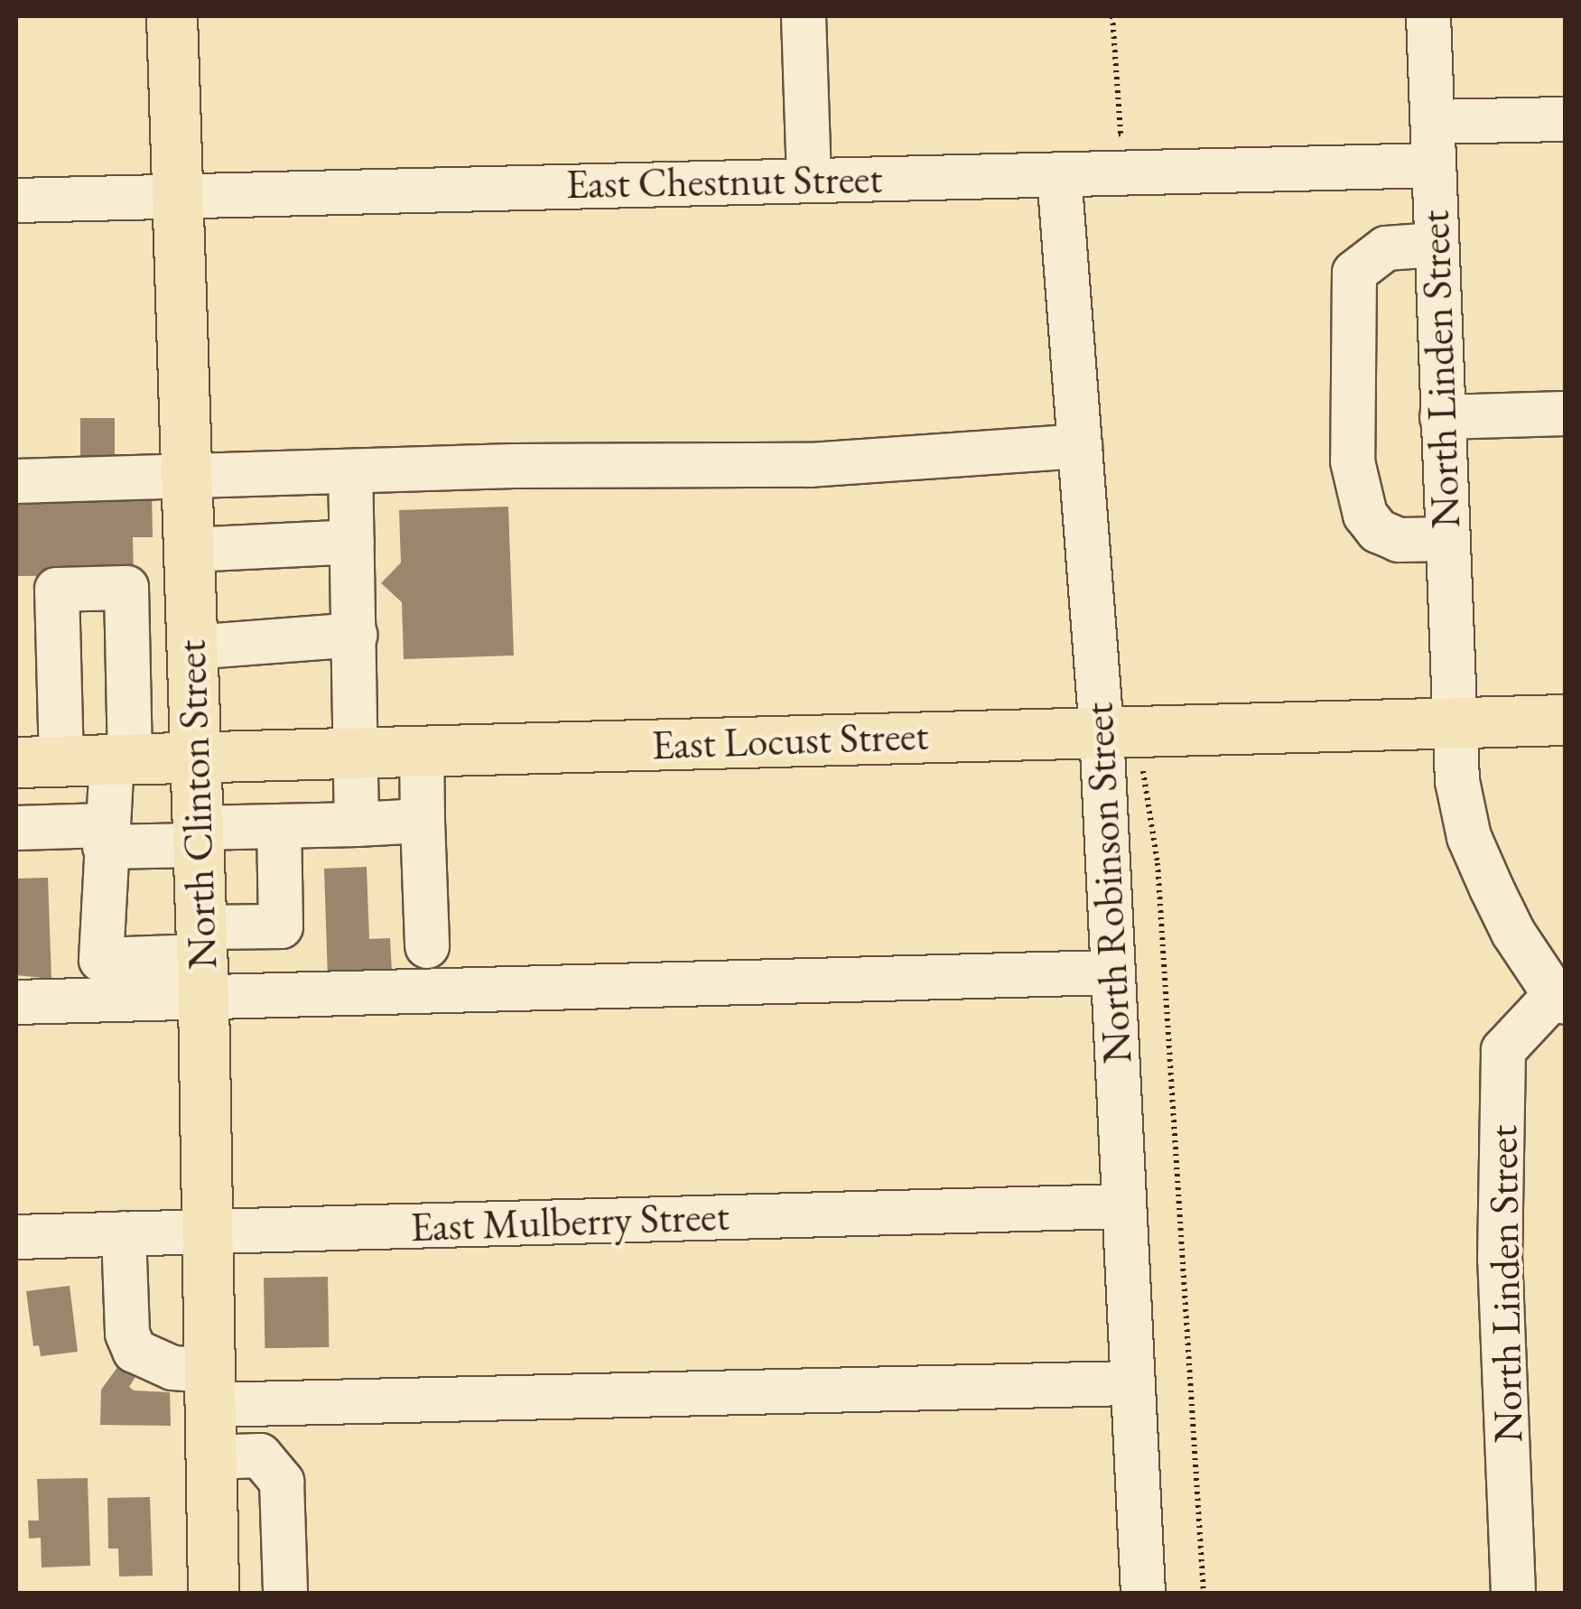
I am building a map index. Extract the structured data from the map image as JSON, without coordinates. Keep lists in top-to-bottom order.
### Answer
{
  "streets": {
    "main road": ["East Locust Street", "North Clinton Street"],
    "street": [
      "East Chestnut Street",
      "North Linden Street",
      "North Robinson Street",
      "East Mulberry Street"
    ]
  },
  "crossings": [
    ["East Chestnut Street", "North Linden Street"],
    ["East Chestnut Street", "North Clinton Street"],
    ["East Chestnut Street", "North Robinson Street"],
    ["North Linden Street", "East Locust Street"],
    ["East Locust Street", "North Clinton Street"],
    ["East Locust Street", "North Robinson Street"],
    ["North Clinton Street", "East Mulberry Street"],
    ["North Robinson Street", "East Mulberry Street"]
  ]
}
